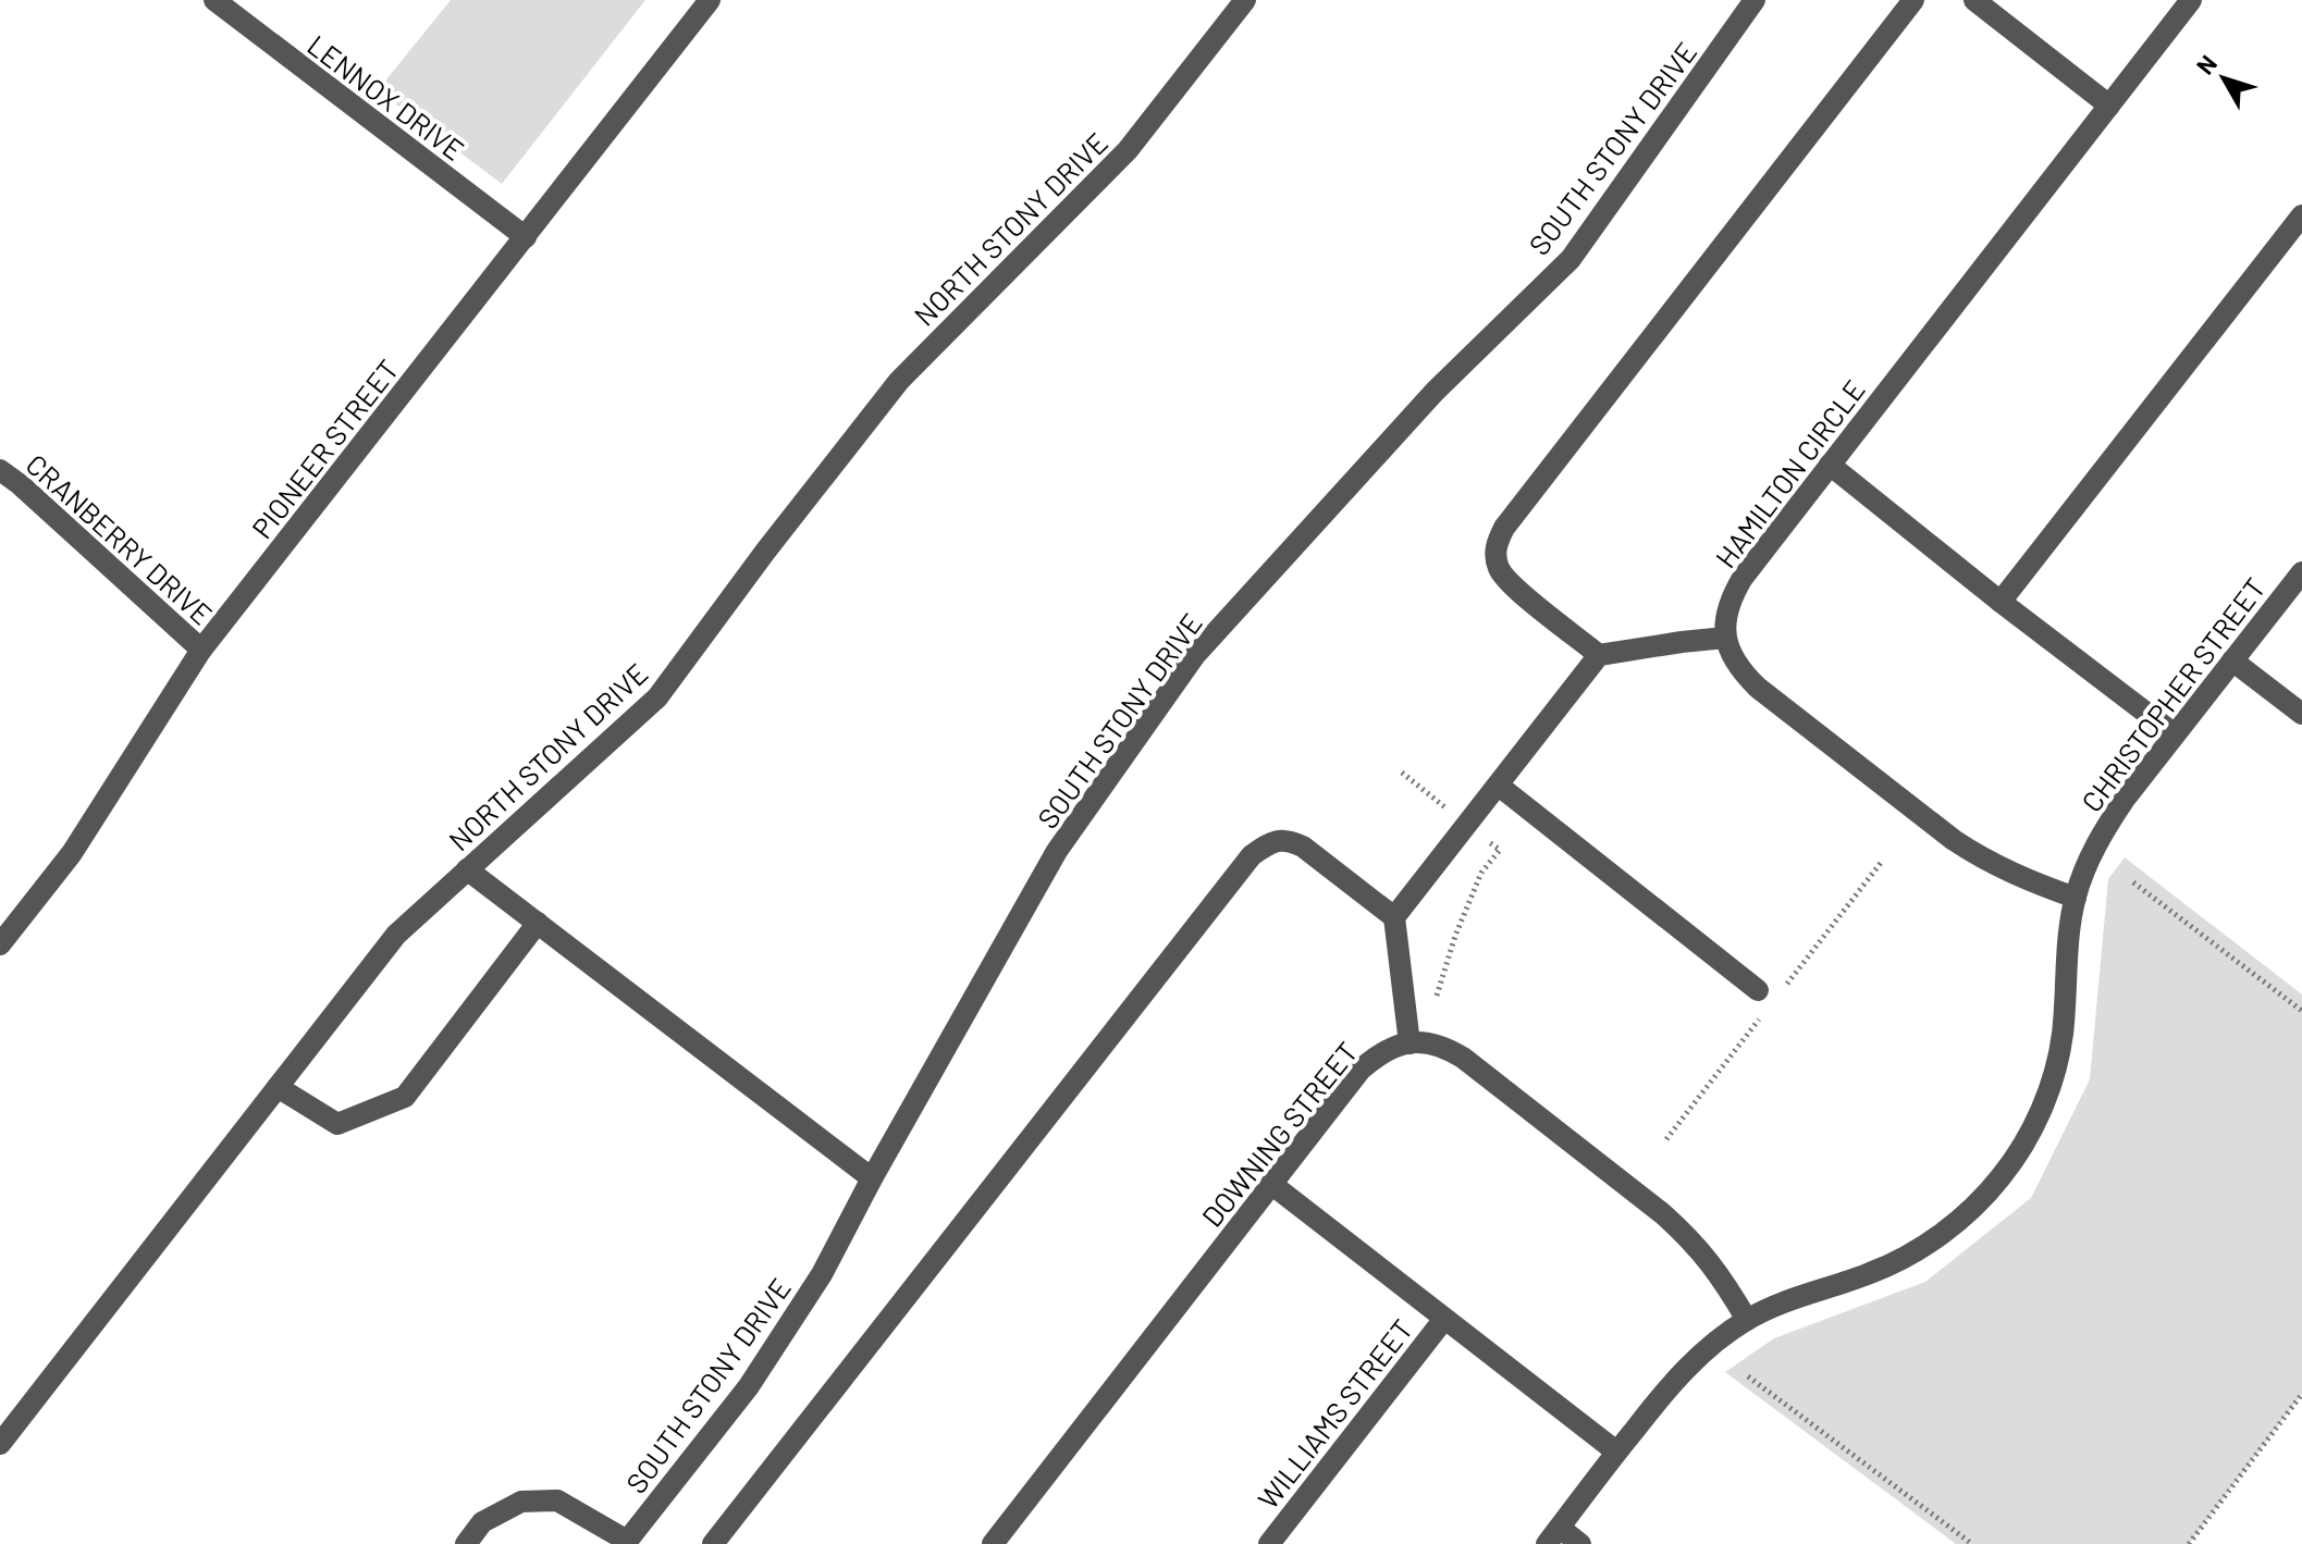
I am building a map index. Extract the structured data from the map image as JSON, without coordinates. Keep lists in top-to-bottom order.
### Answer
{
  "streets": {
    "street": [
      "LENNOX DRIVE",
      "SOUTH STONY DRIVE",
      "NORTH STONY DRIVE",
      "PIONEER STREET",
      "HAMILTON CIRCLE",
      "CRANBERRY DRIVE",
      "CHRISTOPHER STREET",
      "DOWNING STREET",
      "WILLIAMS STREET"
    ]
  },
  "crossings": [
    ["LENNOX DRIVE", "PIONEER STREET"],
    ["PIONEER STREET", "CRANBERRY DRIVE"]
  ],
  "north": "top left"
}
